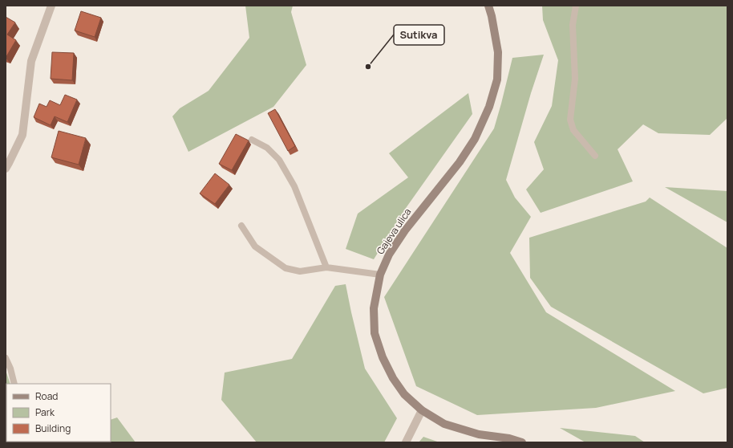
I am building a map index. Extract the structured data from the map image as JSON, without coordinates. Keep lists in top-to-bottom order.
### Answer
{
  "streets": {
    "main road": ["Gajeva ulica"]
  },
  "places": ["Sutikva"],
  "legend": ["Road", "Park", "Building"]
}
